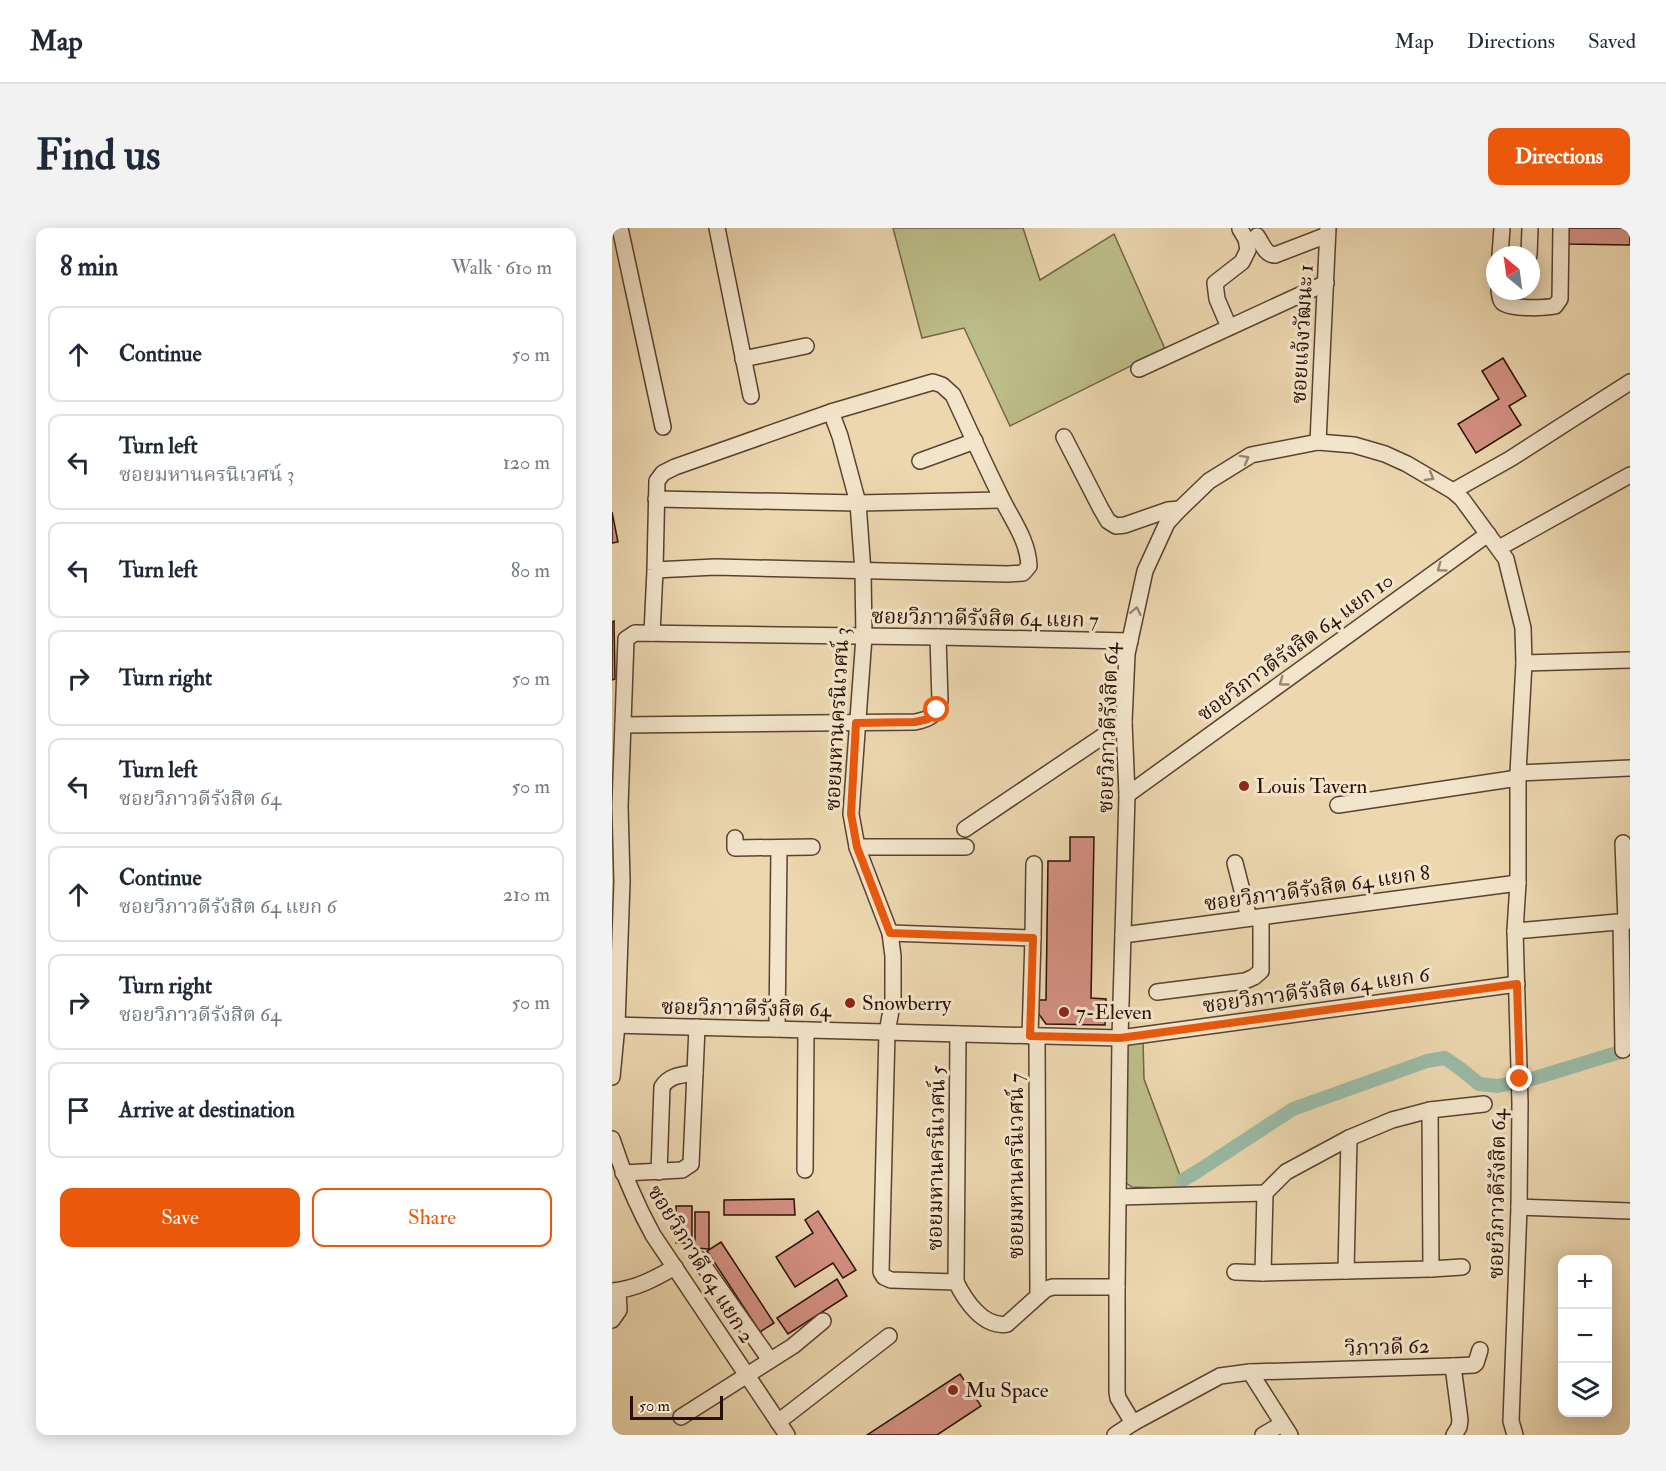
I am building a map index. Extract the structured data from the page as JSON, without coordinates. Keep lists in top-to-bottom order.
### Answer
{
  "streets": {
    "street": [
      "ซอยแจ้งวัฒนะ 1",
      "ซอยวิภาวดีรังสิต 64 แยก 7",
      "ซอยวิภาวดีรังสิต 64 แยก 10",
      "ซอยมหานครนิเวศน์ 3",
      "ซอยวิภาวดีรังสิต 64",
      "ซอยวิภาวดีรังสิต 64 แยก 8",
      "ซอยวิภาวดีรังสิต 64 แยก 6",
      "ซอยมหานครนิเวศน์ 5",
      "ซอยมหานครนิเวศน์ 7",
      "ซอยวิภาวดี 64 แยก 2",
      "วิภาวดี 62"
    ]
  },
  "crossings": [
    ["ซอยแจ้งวัฒนะ 1", "ซอยวิภาวดีรังสิต 64"],
    ["ซอยวิภาวดีรังสิต 64 แยก 7", "ซอยมหานครนิเวศน์ 3"],
    ["ซอยวิภาวดีรังสิต 64 แยก 7", "ซอยวิภาวดีรังสิต 64"],
    ["ซอยวิภาวดีรังสิต 64 แยก 10", "ซอยวิภาวดีรังสิต 64"],
    ["ซอยมหานครนิเวศน์ 3", "ซอยวิภาวดีรังสิต 64"],
    ["ซอยมหานครนิเวศน์ 3", "ซอยมหานครนิเวศน์ 5"],
    ["ซอยวิภาวดีรังสิต 64", "ซอยวิภาวดีรังสิต 64 แยก 8"],
    ["ซอยวิภาวดีรังสิต 64", "ซอยวิภาวดีรังสิต 64 แยก 6"],
    ["ซอยวิภาวดีรังสิต 64", "ซอยมหานครนิเวศน์ 5"],
    ["ซอยวิภาวดีรังสิต 64", "ซอยมหานครนิเวศน์ 7"]
  ],
  "one_way": ["ซอยวิภาวดีรังสิต 64 แยก 10"],
  "places": [
    "Louis Tavern",
    "Snowberry",
    "7-Eleven",
    "Mu Space"
  ],
  "scale_bar": "50 m",
  "north": "top left",
  "page": {
    "header": "Map",
    "nav": ["Map", "Directions", "Saved"],
    "buttons": [
      "Directions",
      ["Save", "Share"]
    ],
    "title": "Find us",
    "heading": ["8 min", "Walk · 610 m"],
    "list": [
      ["Continue", "50 m"],
      ["Turn left", "ซอยมหานครนิเวศน์ 3", "120 m"],
      ["Turn left", "80 m"],
      ["Turn right", "50 m"],
      ["Turn left", "ซอยวิภาวดีรังสิต 64", "50 m"],
      ["Continue", "ซอยวิภาวดีรังสิต 64 แยก 6", "210 m"],
      ["Turn right", "ซอยวิภาวดีรังสิต 64", "50 m"],
      "Arrive at destination"
    ],
    "map_buttons": ["+", "−"],
    "scale": "50 m"
  }
}
